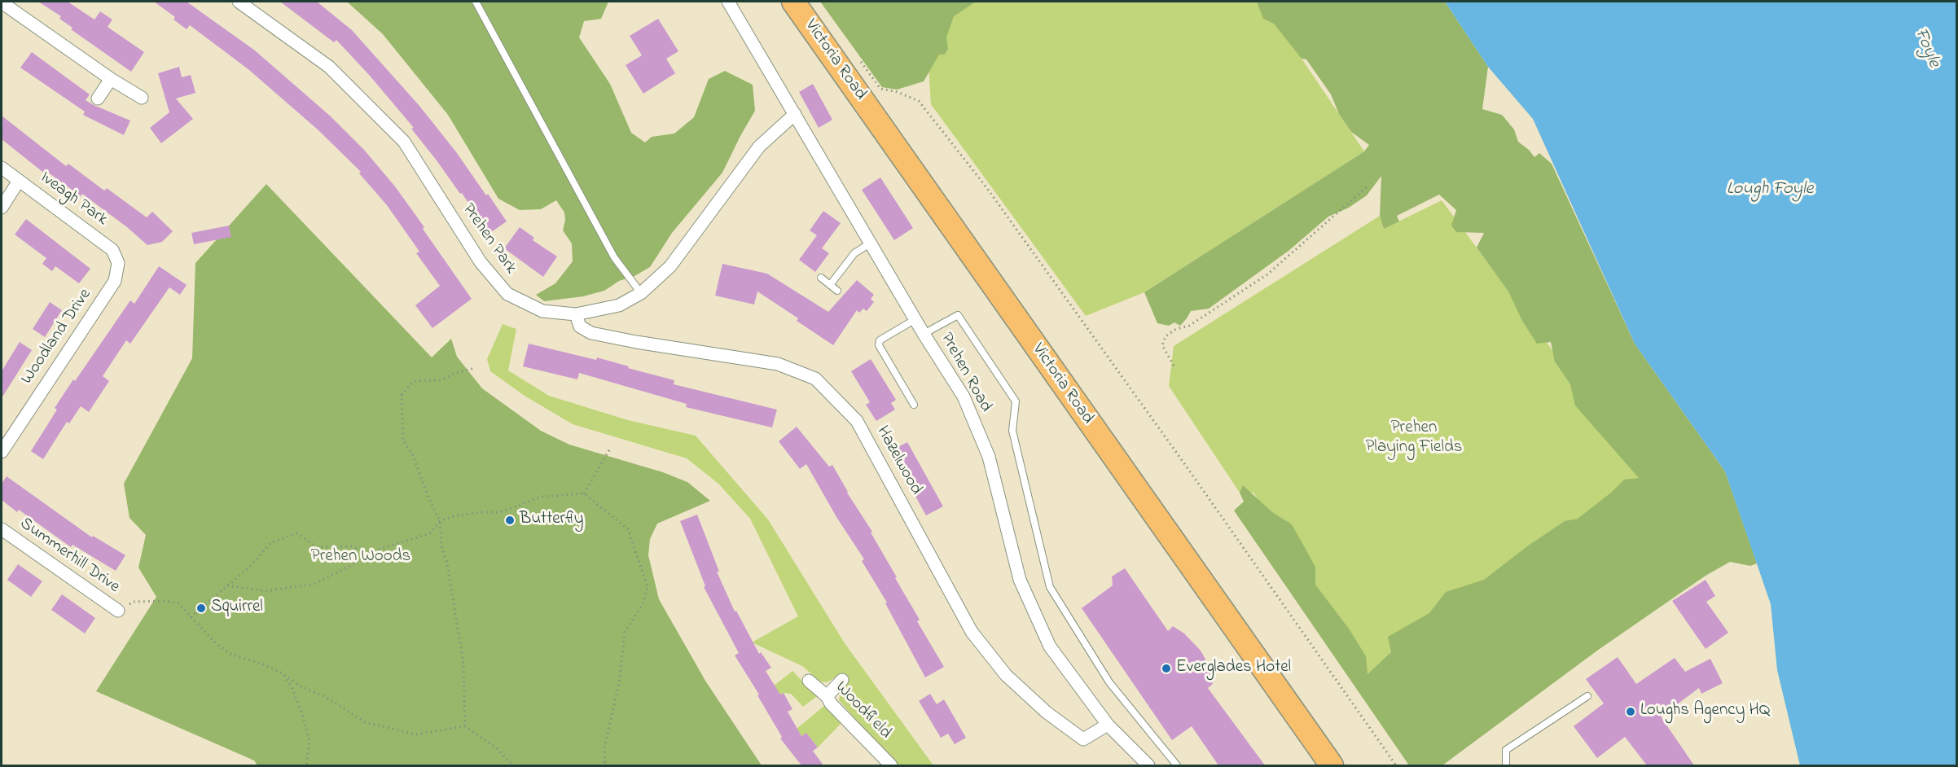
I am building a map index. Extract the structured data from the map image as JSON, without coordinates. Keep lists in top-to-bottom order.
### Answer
{
  "streets": {
    "highway": ["Victoria Road"],
    "street": [
      "Iveagh Park",
      "Prehen Park",
      "Woodland Drive",
      "Prehen Road",
      "Hazelwood",
      "Summerhill Drive",
      "Woodfield"
    ]
  },
  "crossings": [
    ["Iveagh Park", "Woodland Drive"],
    ["Prehen Park", "Prehen Road"],
    ["Prehen Park", "Hazelwood"],
    ["Prehen Road", "Hazelwood"]
  ],
  "water": ["Foyle", "Lough Foyle"],
  "parks": ["Prehen Playing Fields", "Prehen Woods"],
  "places": [
    "Butterfly",
    "Squirrel",
    "Everglades Hotel",
    "Loughs Agency HQ"
  ]
}
